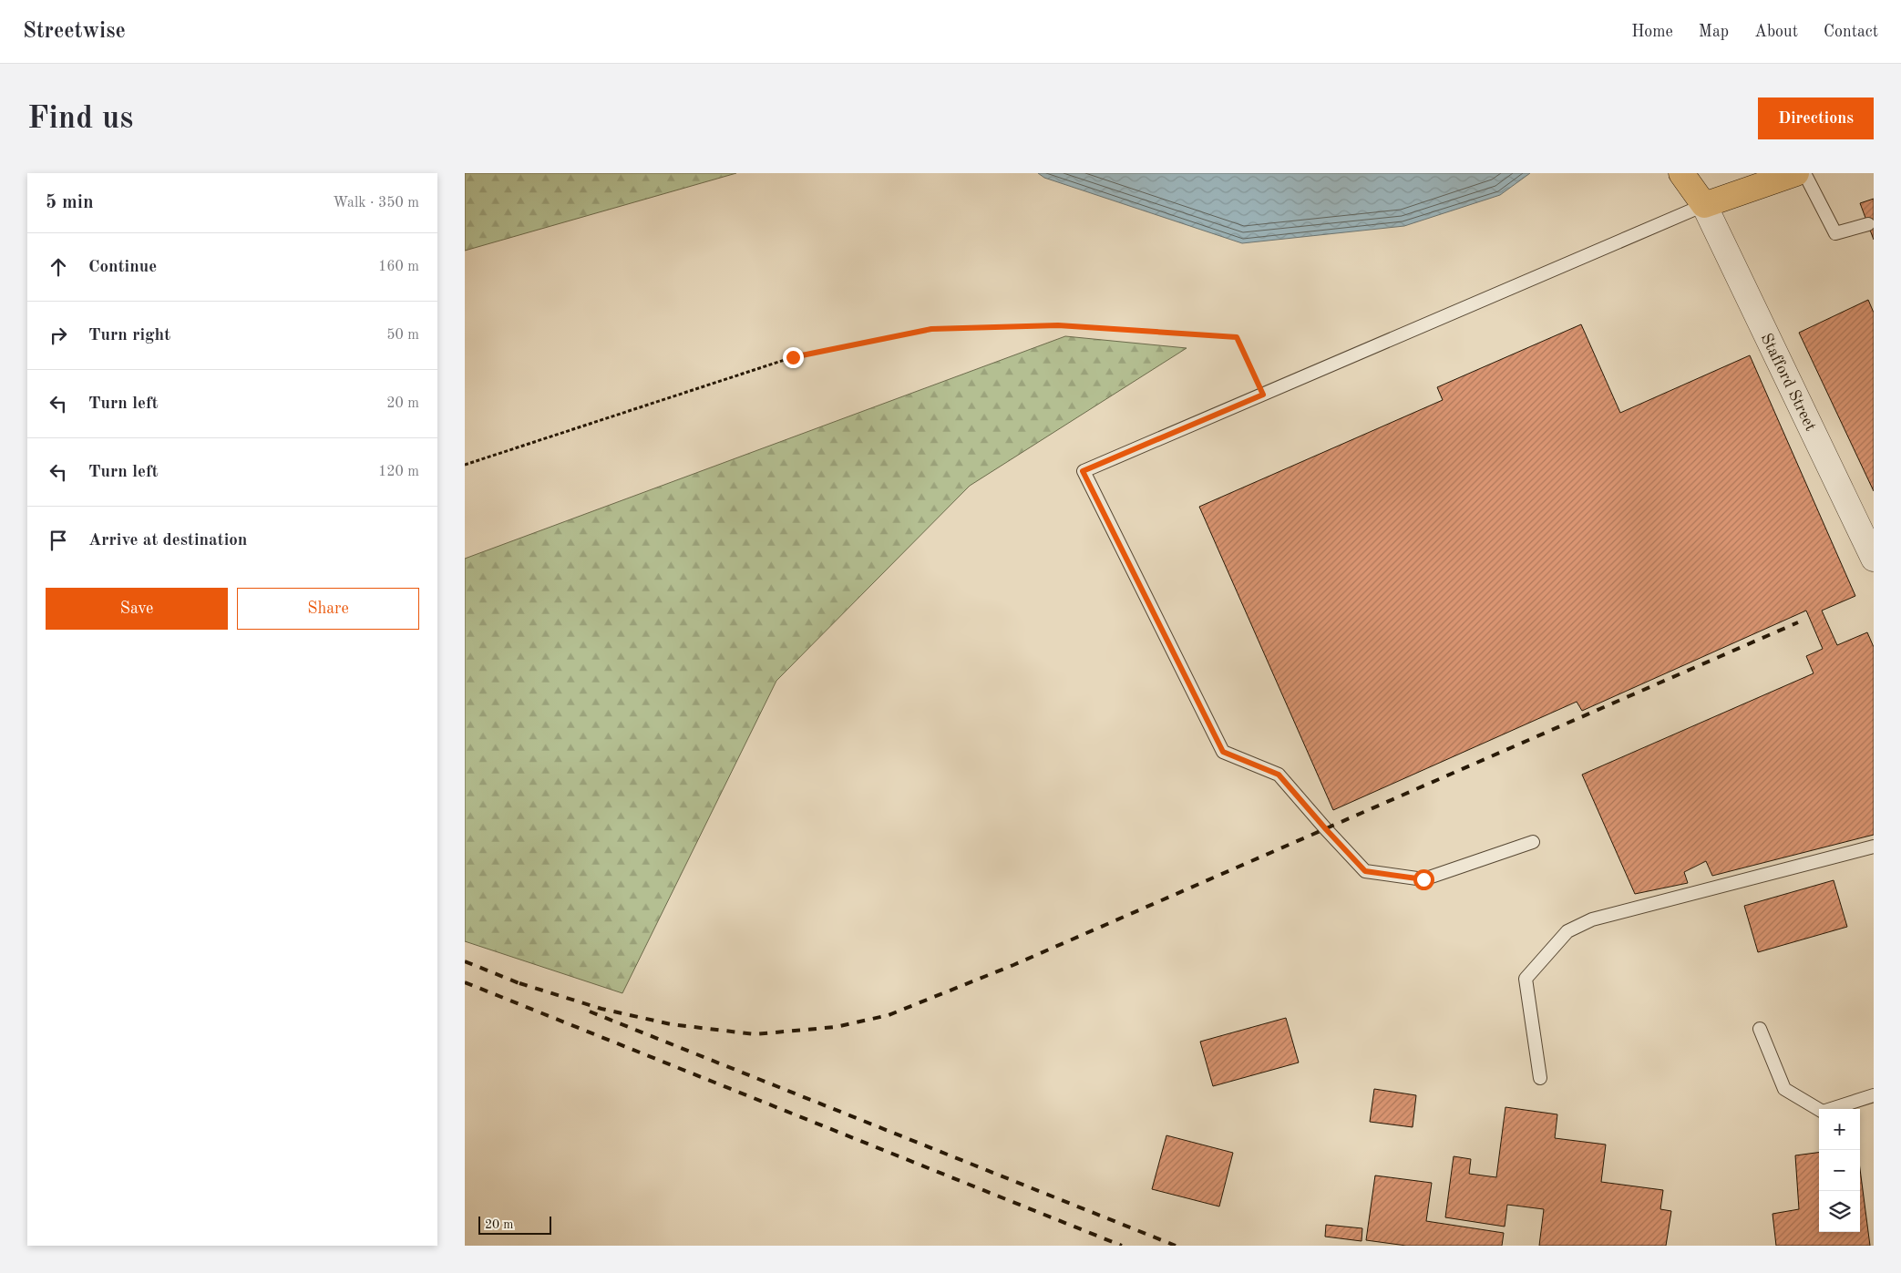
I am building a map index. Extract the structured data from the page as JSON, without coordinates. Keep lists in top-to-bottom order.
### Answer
{
  "streets": {
    "street": ["Stafford Street"]
  },
  "scale_bar": "20 m",
  "page": {
    "header": "Streetwise",
    "nav": [
      "Home",
      "Map",
      "About",
      "Contact"
    ],
    "buttons": [
      "Directions",
      ["Save", "Share"]
    ],
    "title": "Find us",
    "heading": ["5 min", "Walk · 350 m"],
    "list": [
      ["Continue", "160 m"],
      ["Turn right", "50 m"],
      ["Turn left", "20 m"],
      ["Turn left", "120 m"],
      "Arrive at destination"
    ],
    "map_buttons": ["+", "−"],
    "scale": "20 m"
  }
}
